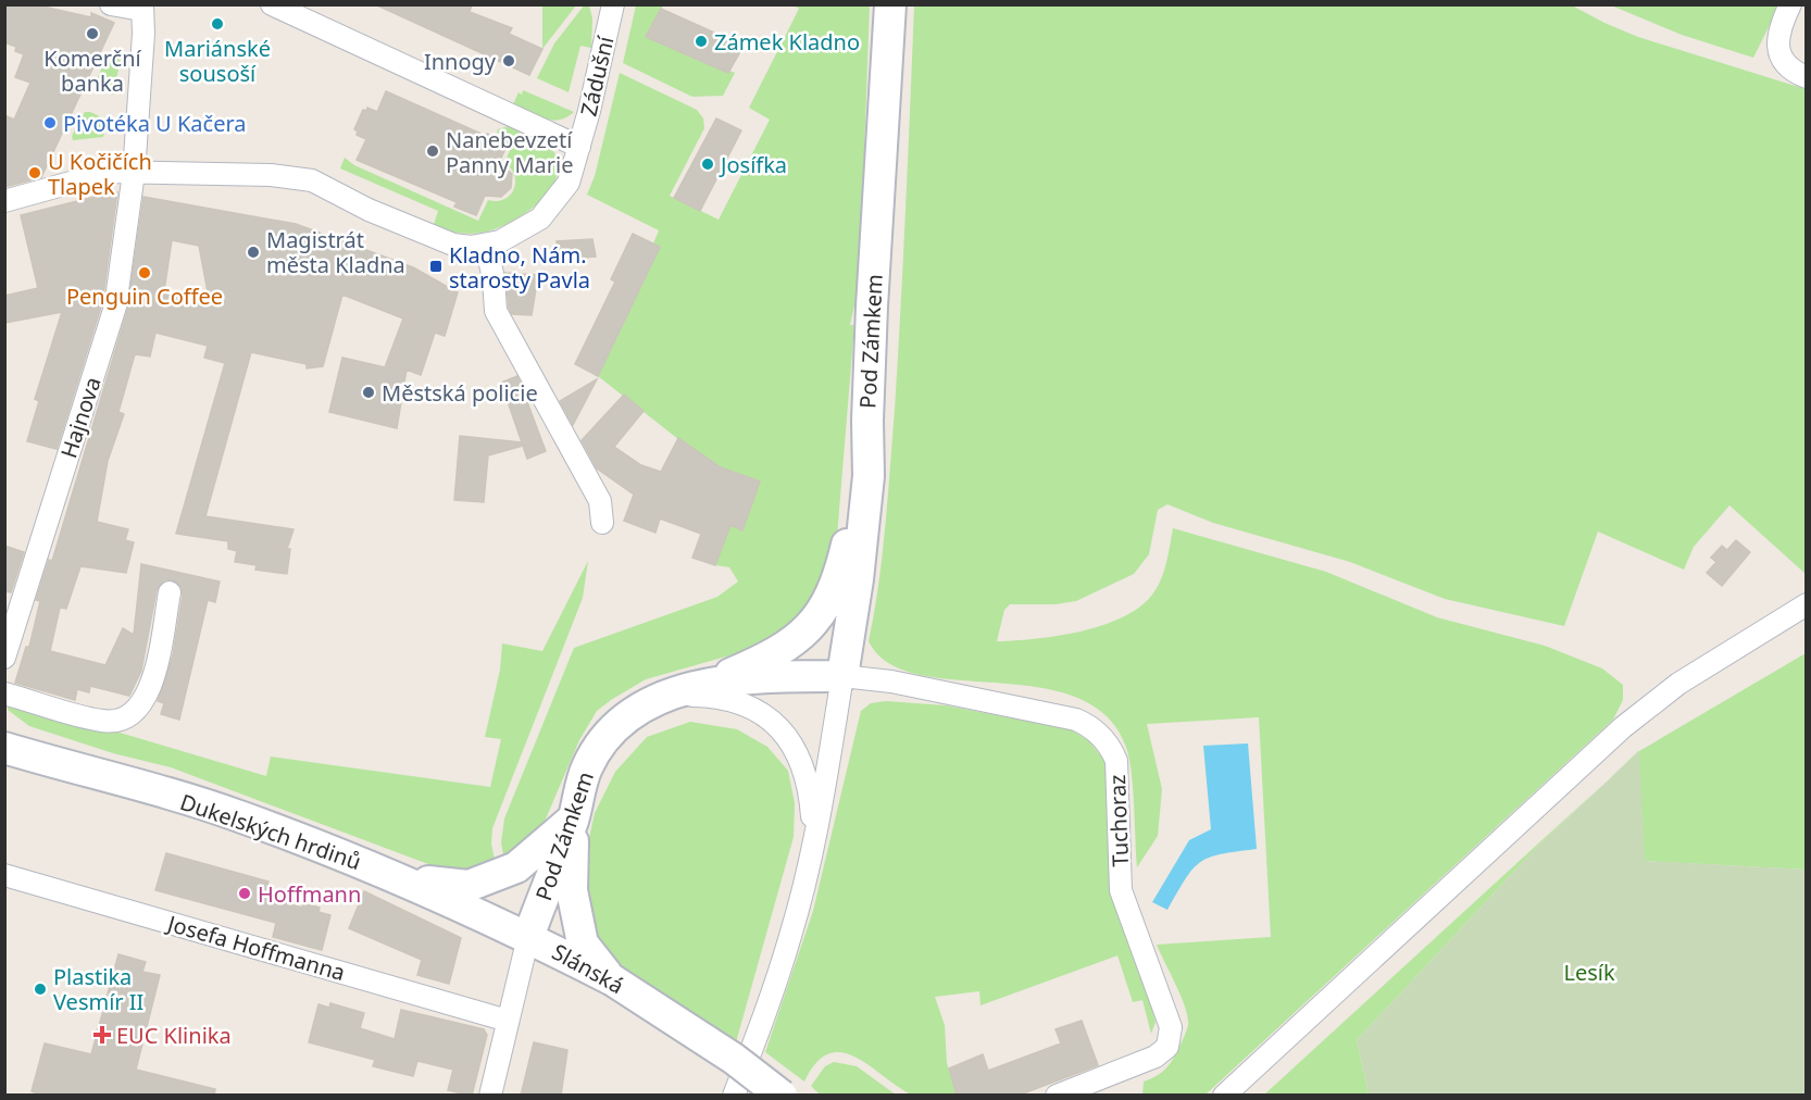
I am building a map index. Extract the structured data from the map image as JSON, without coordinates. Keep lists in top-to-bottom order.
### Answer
{
  "streets": {
    "main road": ["Pod Zámkem", "Dukelských hrdinů", "Slánská"],
    "street": [
      "Zádušní",
      "Hajnova",
      "Tuchoraz",
      "Josefa Hoffmanna"
    ]
  },
  "crossings": [
    ["Pod Zámkem", "Tuchoraz"],
    ["Pod Zámkem", "Dukelských hrdinů"],
    ["Pod Zámkem", "Slánská"],
    ["Dukelských hrdinů", "Slánská"],
    ["Josefa Hoffmanna", "Slánská"]
  ],
  "parks": ["Lesík"],
  "places": {
    "other": [
      "Mariánské sousoší",
      "Komerční banka",
      "Zámek Kladno",
      "Innogy",
      "Pivotéka U Kačera",
      "Nanebevzetí Panny Marie",
      "Josífka",
      "U Kočičích Tlapek",
      "Magistrát města Kladna",
      "Penguin Coffee",
      "Městská policie",
      "Hoffmann",
      "Plastika Vesmír II"
    ],
    "transit": ["Kladno, Nám. starosty Pavla"],
    "health": ["EUC Klinika"]
  }
}
